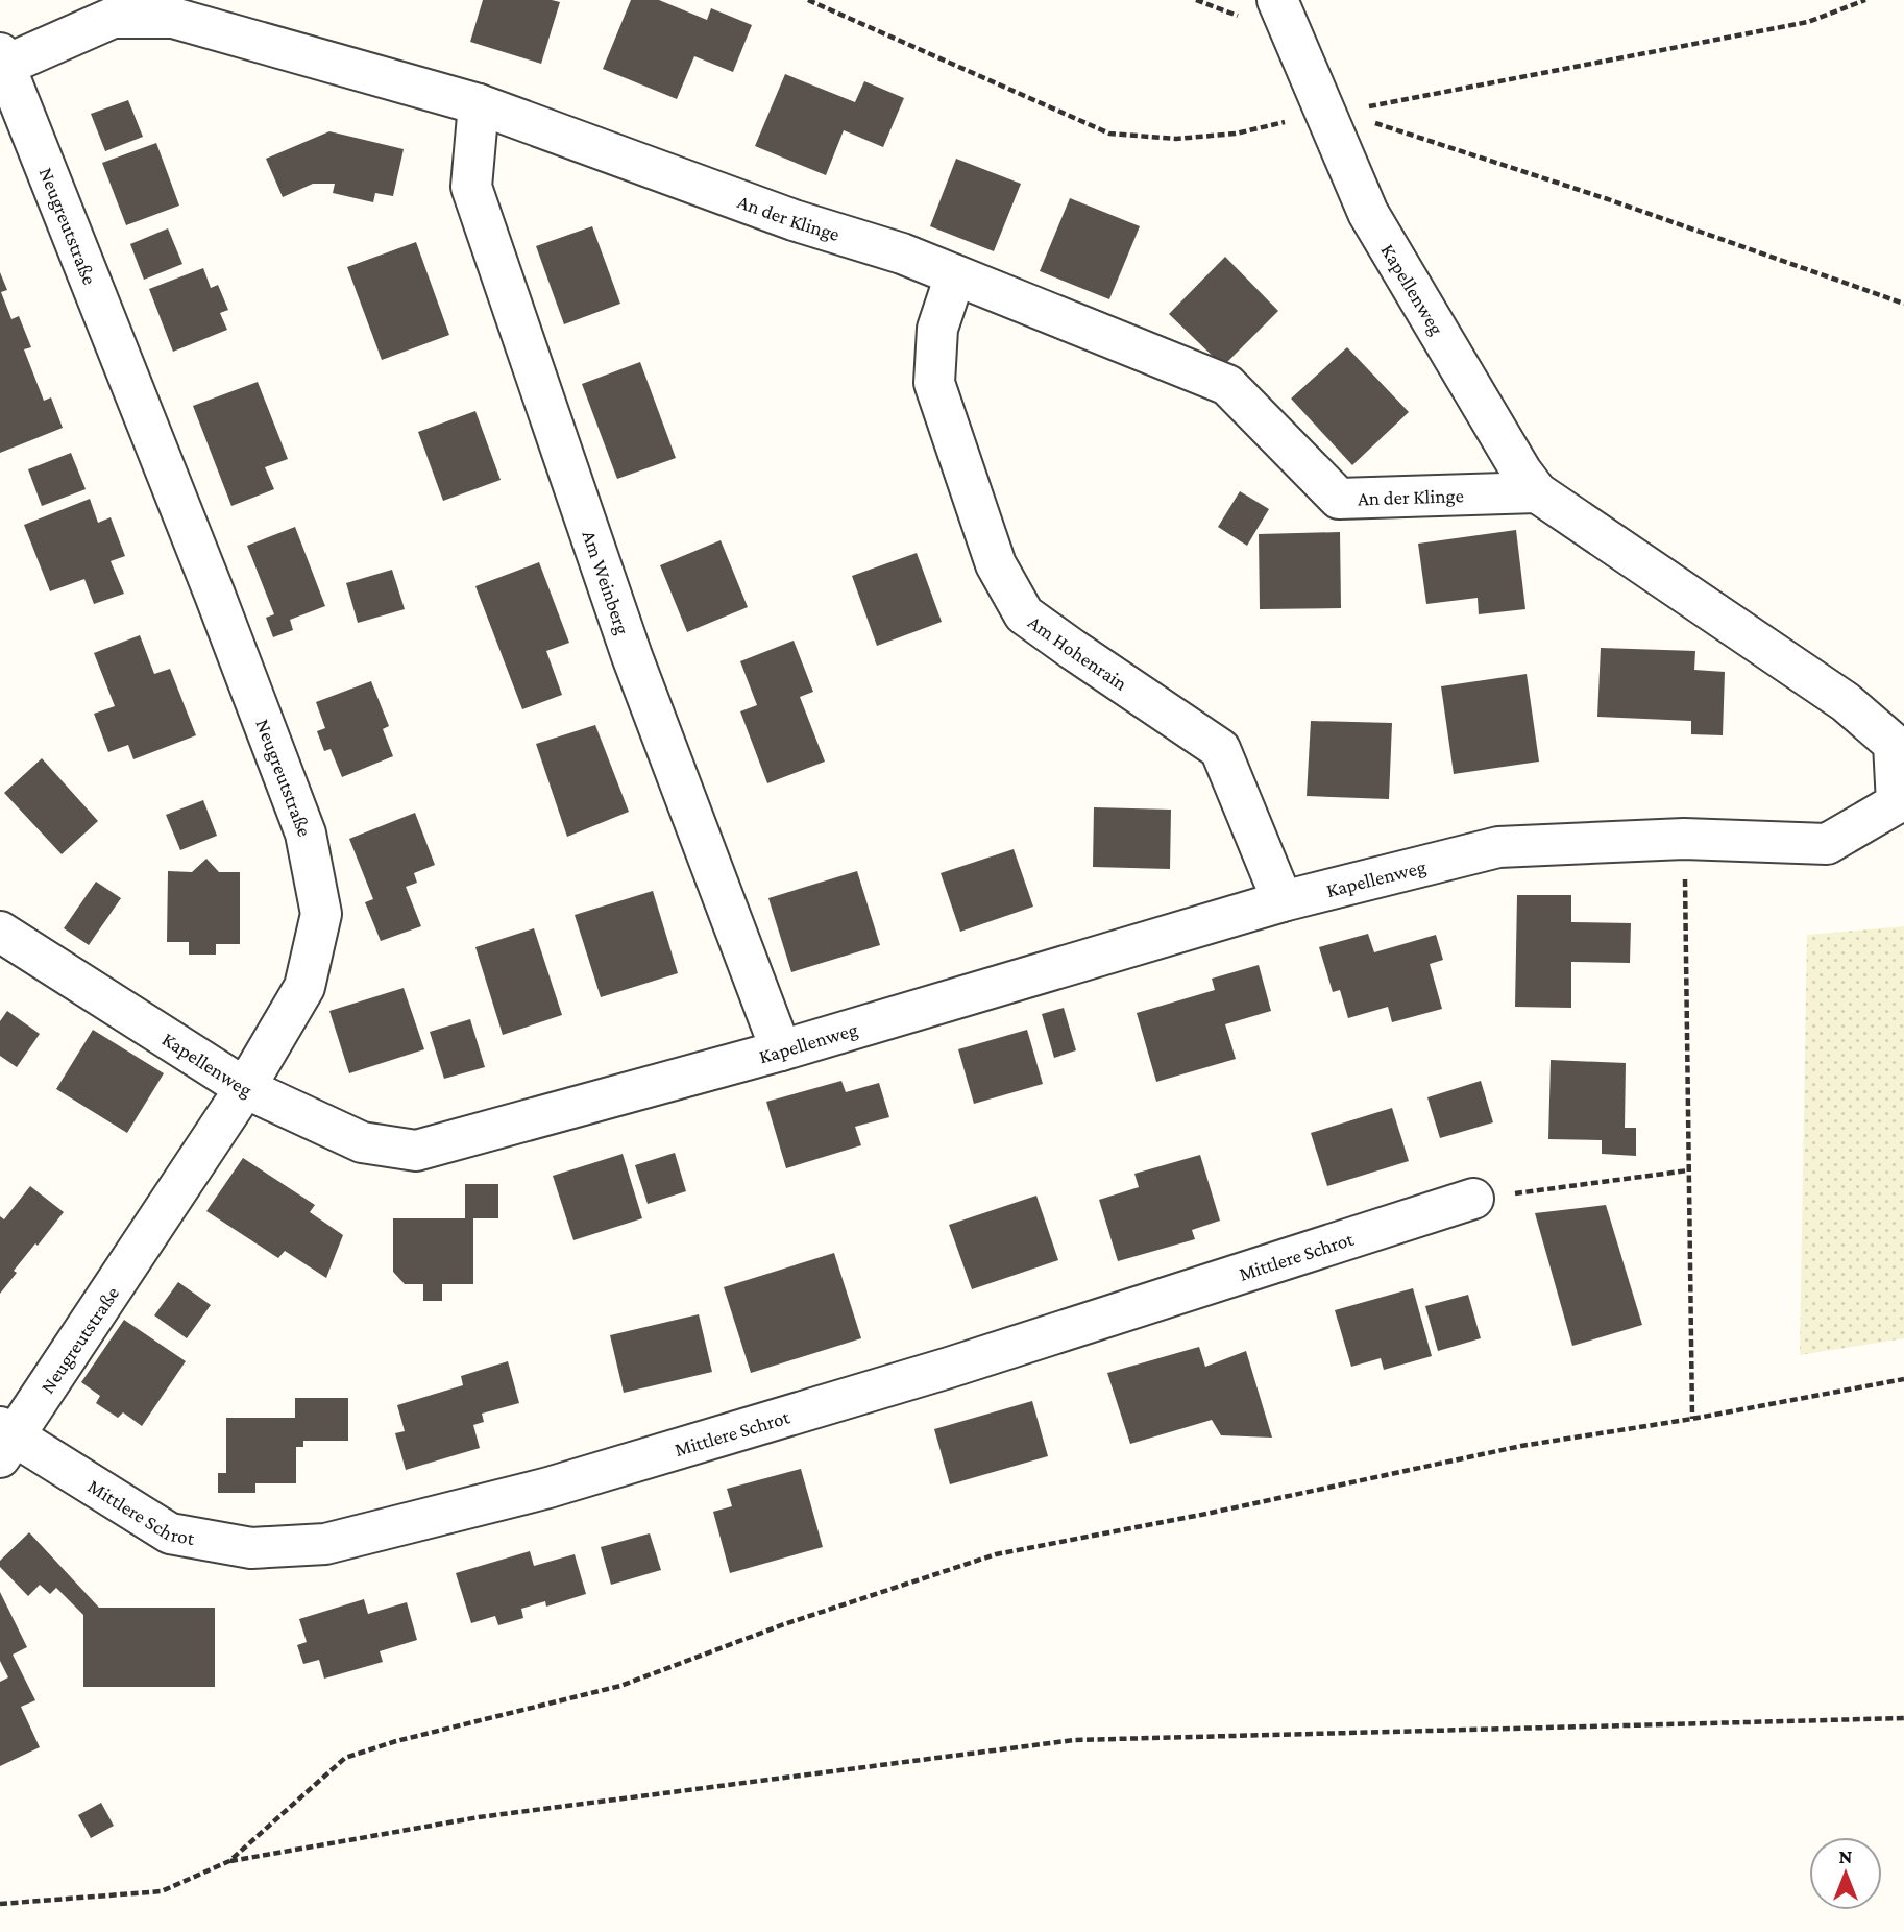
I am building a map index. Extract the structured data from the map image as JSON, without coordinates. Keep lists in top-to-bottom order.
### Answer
{
  "streets": {
    "street": [
      "An der Klinge",
      "Neugreutstraße",
      "Kapellenweg",
      "Am Weinberg",
      "Am Hohenrain",
      "Mittlere Schrot"
    ]
  },
  "crossings": [
    ["An der Klinge", "Neugreutstraße"],
    ["An der Klinge", "Kapellenweg"],
    ["An der Klinge", "Am Weinberg"],
    ["An der Klinge", "Am Hohenrain"],
    ["Neugreutstraße", "Kapellenweg"],
    ["Neugreutstraße", "Mittlere Schrot"],
    ["Kapellenweg", "Am Weinberg"],
    ["Kapellenweg", "Am Hohenrain"]
  ],
  "north": "top"
}
